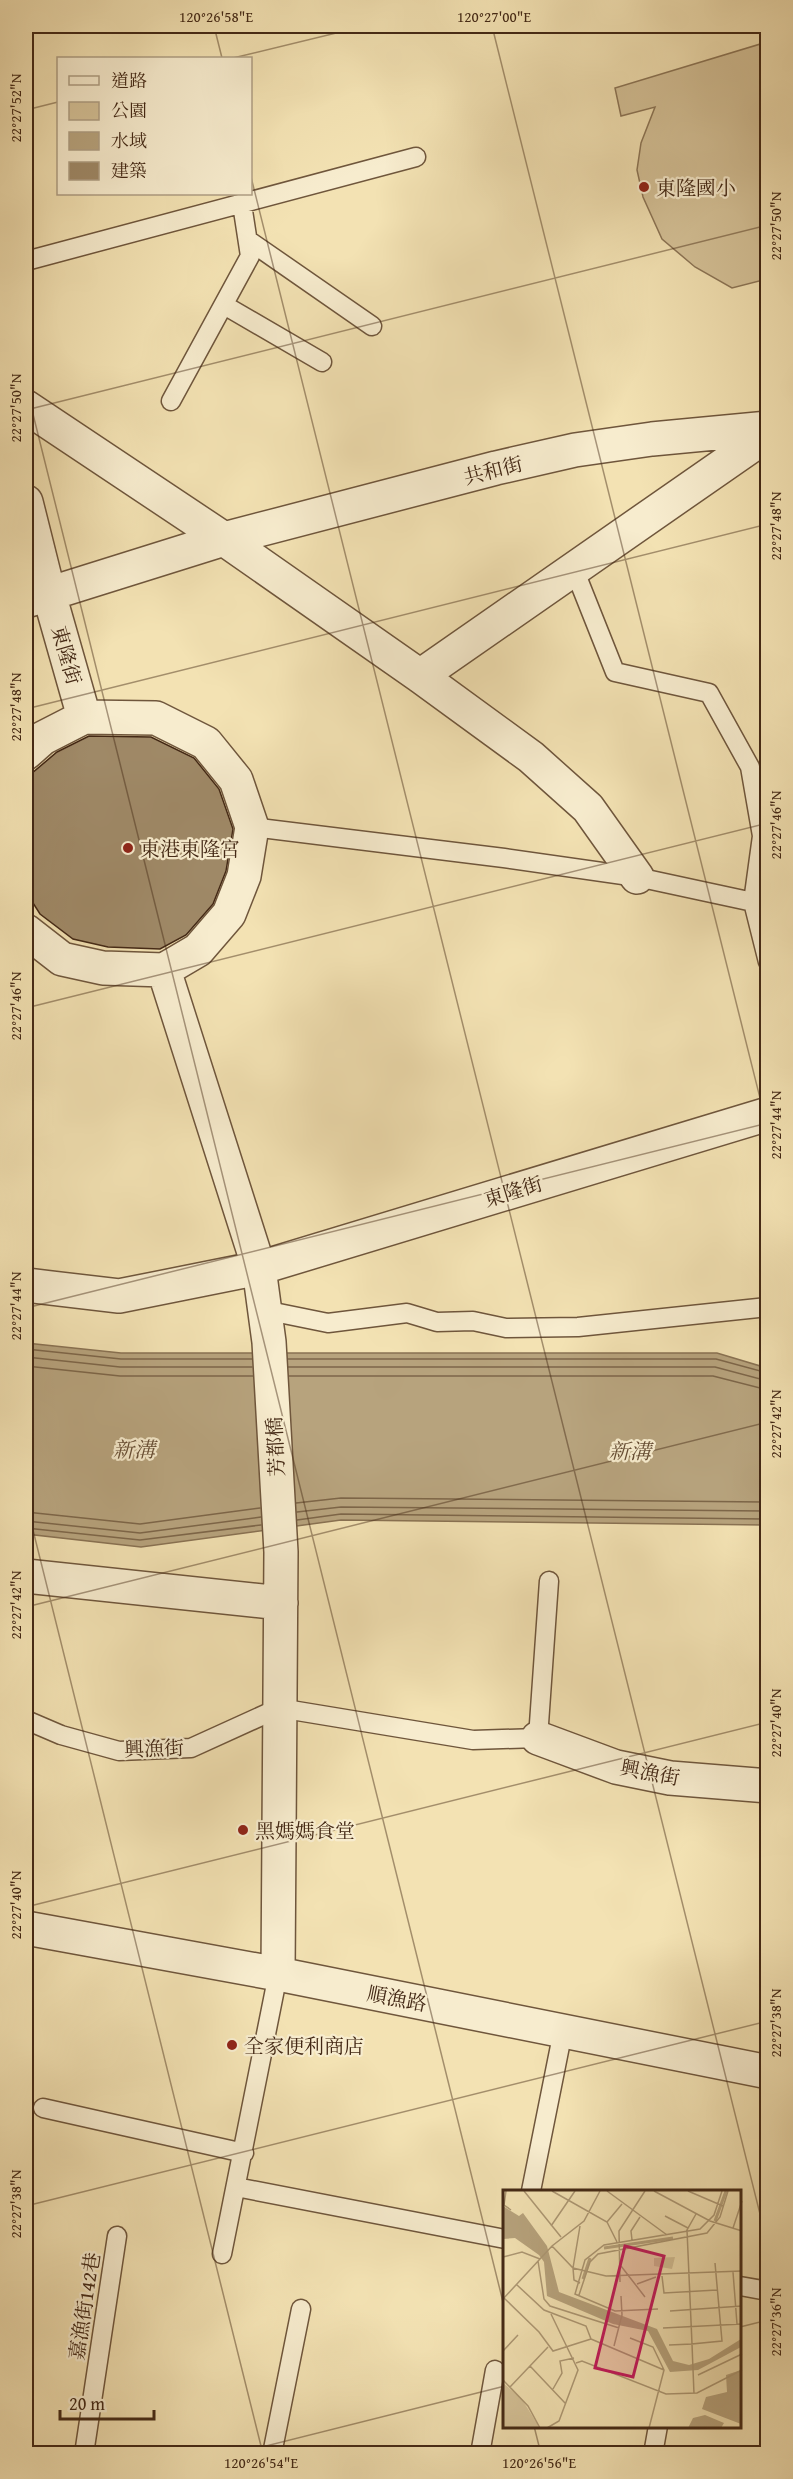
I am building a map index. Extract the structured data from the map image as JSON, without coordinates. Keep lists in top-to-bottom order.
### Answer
{
  "streets": {
    "street": [
      "共和街",
      "東隆街",
      "芳都橋",
      "興漁街",
      "順漁路"
    ],
    "lane": ["嘉漁街142巷"]
  },
  "crossings": [
    ["共和街", "東隆街"],
    ["東隆街", "芳都橋"]
  ],
  "water": ["新溝"],
  "places": [
    "東隆國小",
    "東港東隆宮",
    "黑媽媽食堂",
    "全家便利商店"
  ],
  "legend": [
    "道路",
    "公園",
    "水域",
    "建築"
  ],
  "scale_bar": "20 m",
  "coordinates": [
    "120°26'58\"E",
    "120°27'00\"E",
    "22°27'52\"N",
    "22°27'50\"N",
    "22°27'48\"N",
    "22°27'46\"N",
    "22°27'44\"N",
    "22°27'42\"N",
    "22°27'40\"N",
    "22°27'38\"N",
    "22°27'36\"N",
    "120°26'54\"E",
    "120°26'56\"E"
  ]
}
